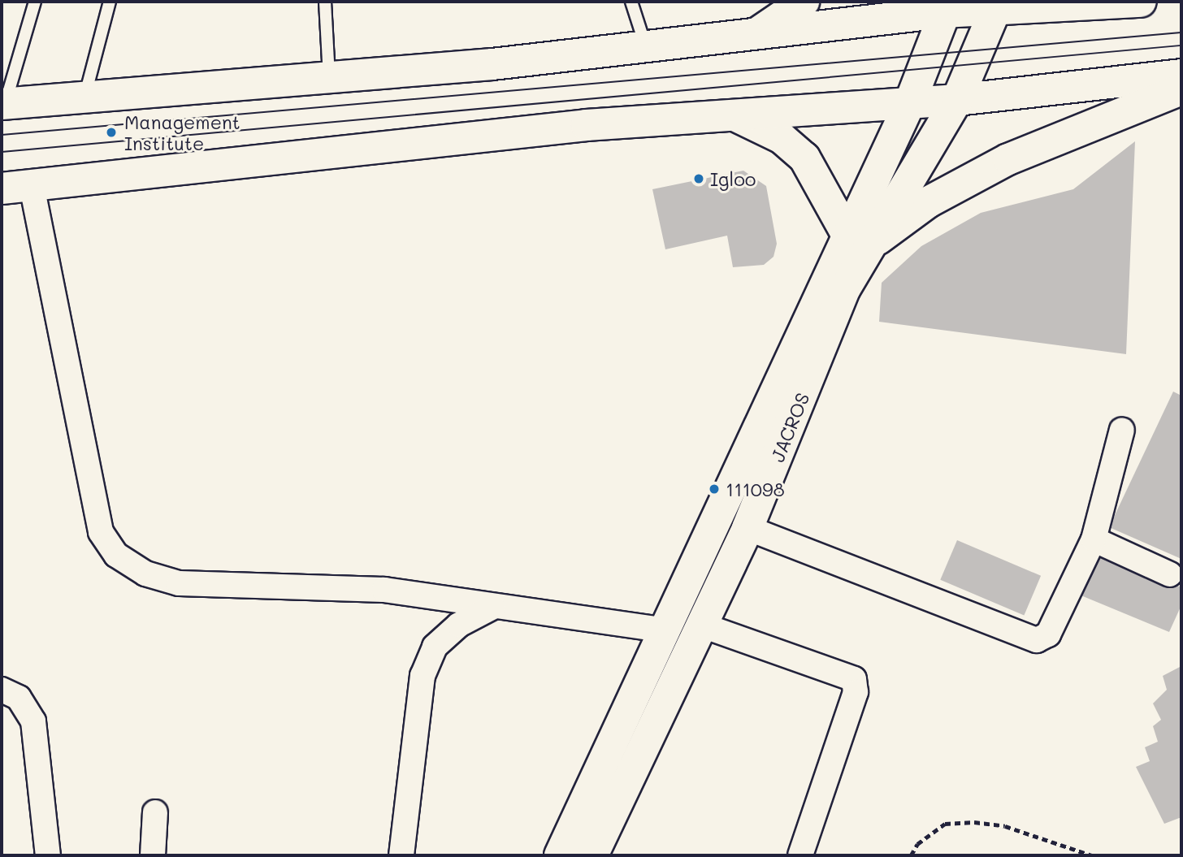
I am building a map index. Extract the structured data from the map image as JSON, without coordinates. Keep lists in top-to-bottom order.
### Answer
{
  "streets": {
    "main road": ["JACROS"]
  },
  "places": ["Management Institute", "Igloo", "111098"]
}
